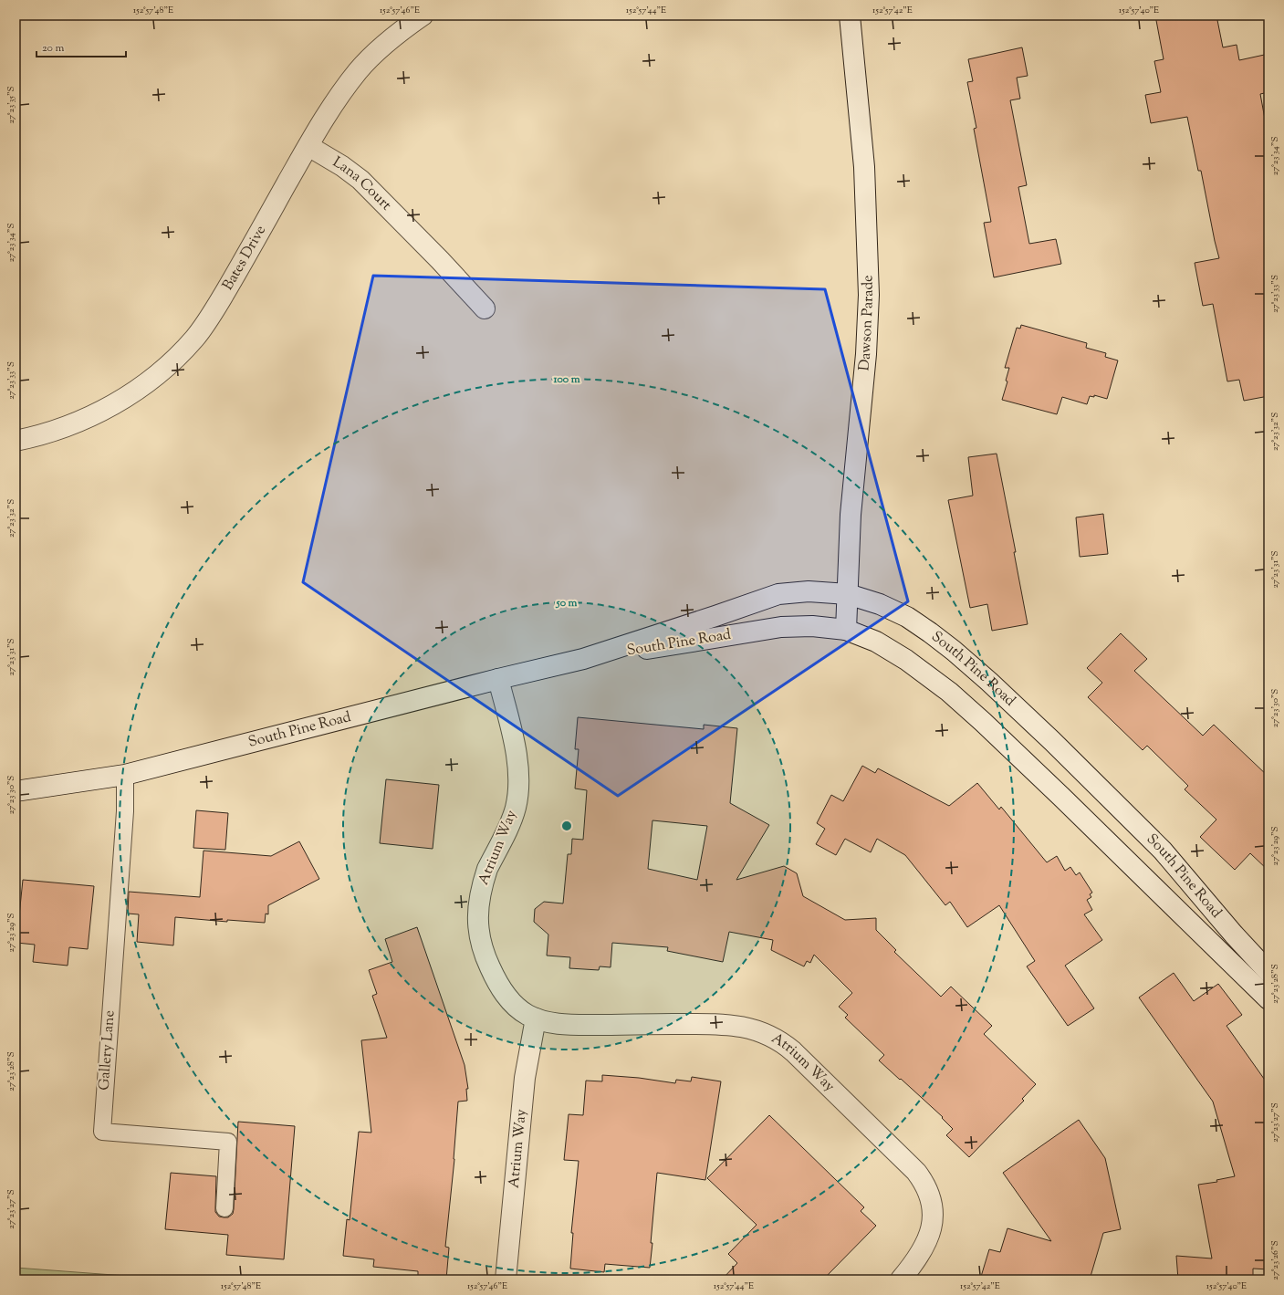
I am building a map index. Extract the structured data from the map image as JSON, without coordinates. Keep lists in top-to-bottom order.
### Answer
{
  "streets": {
    "street": [
      "Lana Court",
      "Bates Drive",
      "Dawson Parade",
      "South Pine Road",
      "Atrium Way"
    ],
    "lane": ["Gallery Lane"]
  },
  "crossings": [
    ["Lana Court", "Bates Drive"],
    ["Dawson Parade", "South Pine Road"],
    ["South Pine Road", "Atrium Way"],
    ["South Pine Road", "Gallery Lane"]
  ],
  "scale_bar": "20 m",
  "coordinates": [
    "152°57'48\"E",
    "152°57'46\"E",
    "152°57'44\"E",
    "152°57'42\"E",
    "152°57'40\"E",
    "27°23'35\"S",
    "27°23'34\"S",
    "27°23'33\"S",
    "27°23'32\"S",
    "27°23'31\"S",
    "27°23'30\"S",
    "27°23'29\"S",
    "27°23'28\"S",
    "27°23'27\"S",
    "27°23'26\"S"
  ],
  "rings": ["100 m", "50 m"]
}
